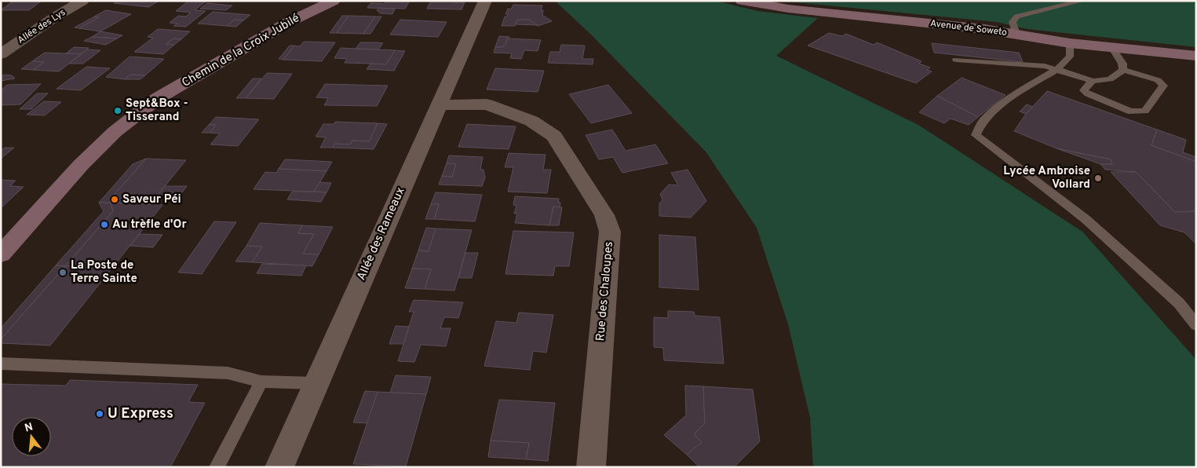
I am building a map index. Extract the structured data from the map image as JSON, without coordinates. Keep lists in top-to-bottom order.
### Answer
{
  "streets": {
    "street": [
      "Allée des Lys",
      "Avenue de Soweto",
      "Chemin de la Croix Jubilé",
      "Allée des Rameaux",
      "Rue des Chaloupes"
    ]
  },
  "crossings": [
    ["Allée des Rameaux", "Rue des Chaloupes"]
  ],
  "places": [
    "Sept&Box - Tisserand",
    "Lycée Ambroise Vollard",
    "Saveur Péi",
    "Au trèfle d'Or",
    "La Poste de Terre Sainte",
    "U Express"
  ],
  "north": "top"
}
